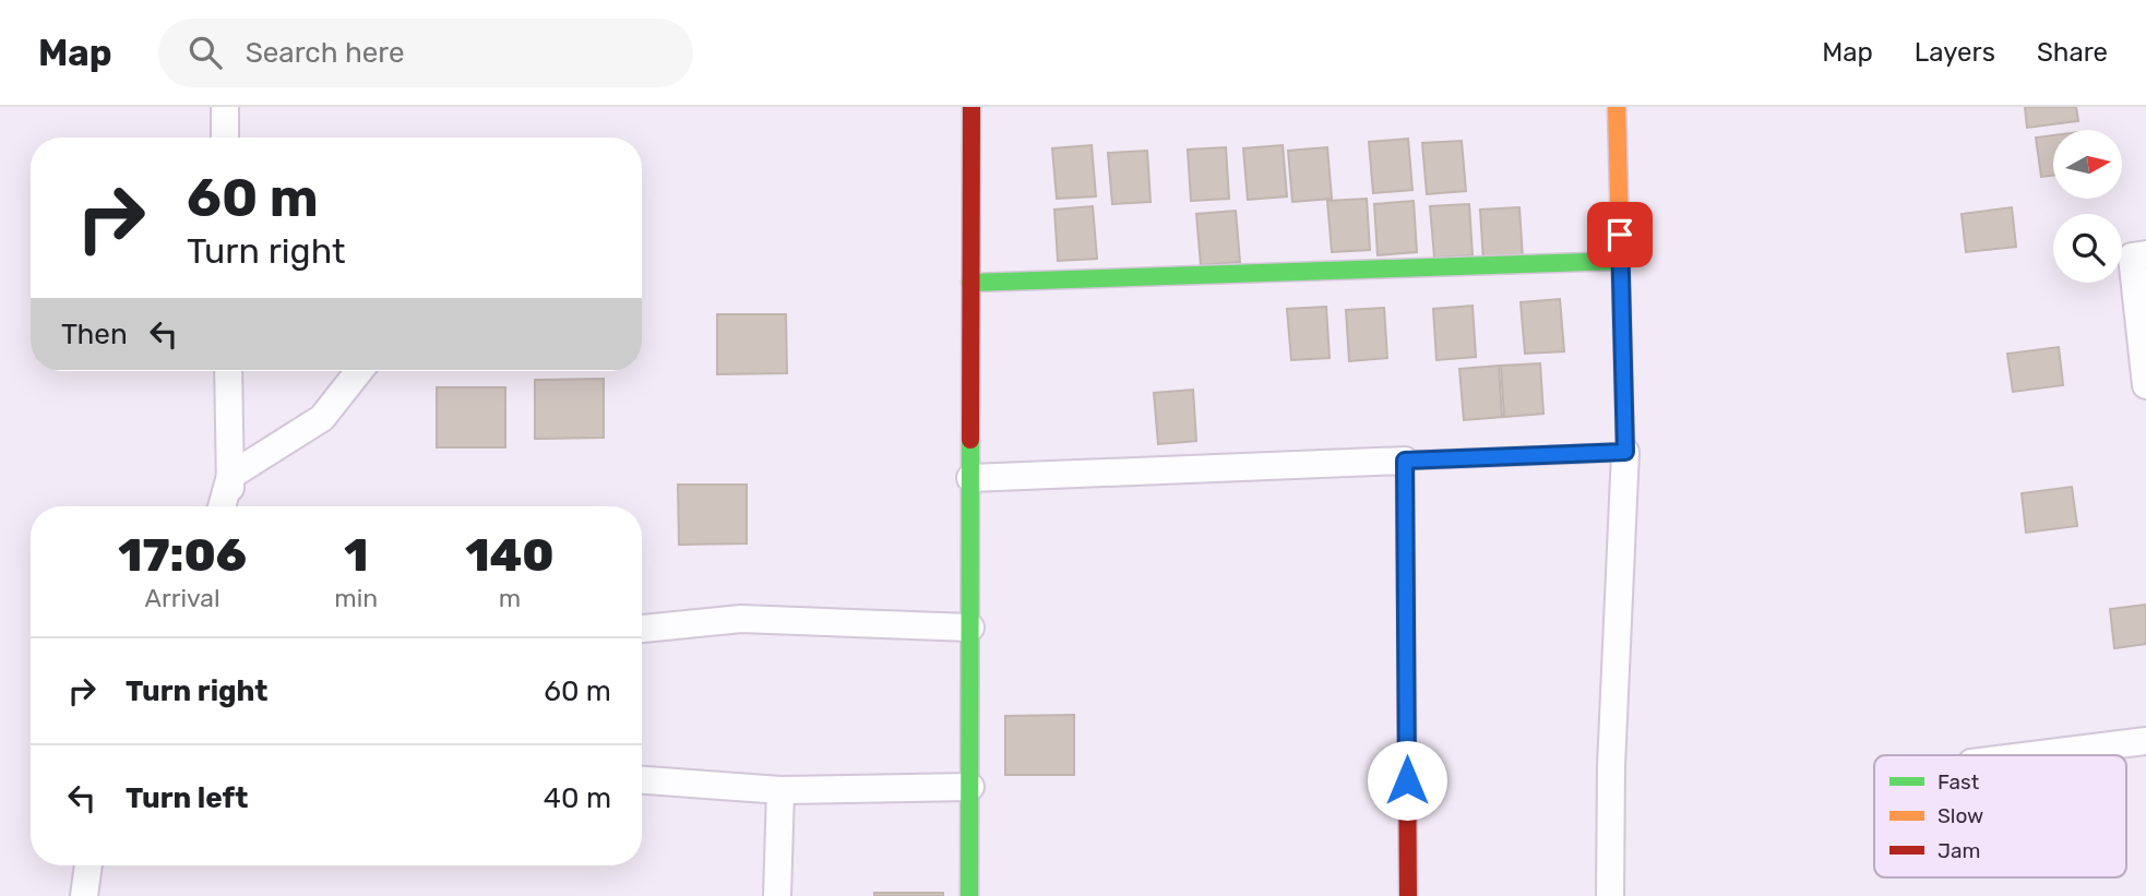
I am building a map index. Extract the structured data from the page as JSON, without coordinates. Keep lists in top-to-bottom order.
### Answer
{
  "legend": ["Fast", "Slow", "Jam"],
  "north": "right",
  "page": {
    "header": "Map",
    "search": "Search here",
    "nav": ["Map", "Layers", "Share"],
    "turn": ["60 m", "Turn right"],
    "then": "Then",
    "eta": [
      "17:06",
      "Arrival",
      "1",
      "min",
      "140",
      "m"
    ],
    "list": [
      {
        "name": "Turn right",
        "value": "60 m"
      },
      {
        "name": "Turn left",
        "value": "40 m"
      }
    ]
  }
}
